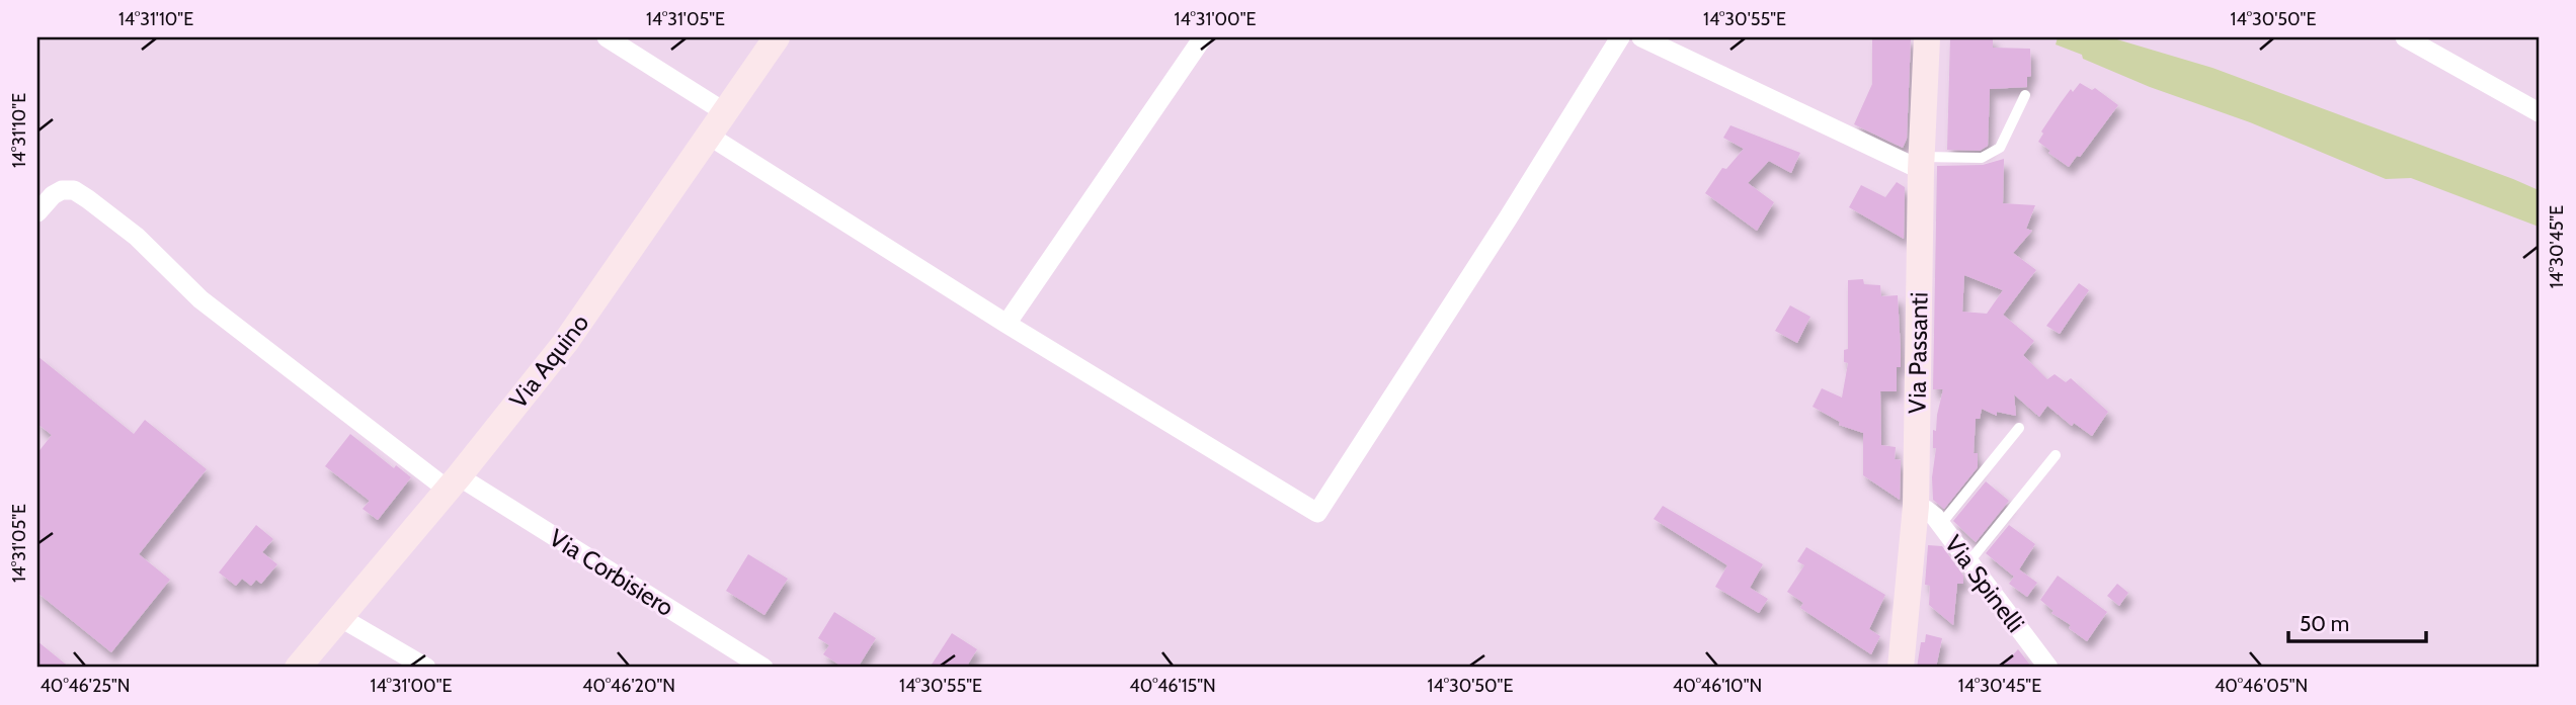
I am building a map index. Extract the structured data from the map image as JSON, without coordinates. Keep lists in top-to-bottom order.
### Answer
{
  "streets": {
    "street": [
      "Via Passanti",
      "Via Aquino",
      "Via Corbisiero",
      "Via Spinelli"
    ]
  },
  "crossings": [
    ["Via Passanti", "Via Spinelli"],
    ["Via Aquino", "Via Corbisiero"]
  ],
  "scale_bar": "50 m",
  "coordinates": [
    "14°31'10\"E",
    "14°31'05\"E",
    "14°31'00\"E",
    "14°30'55\"E",
    "14°30'50\"E",
    "14°30'45\"E",
    "40°46'25\"N",
    "40°46'20\"N",
    "40°46'15\"N",
    "40°46'10\"N",
    "40°46'05\"N"
  ]
}
